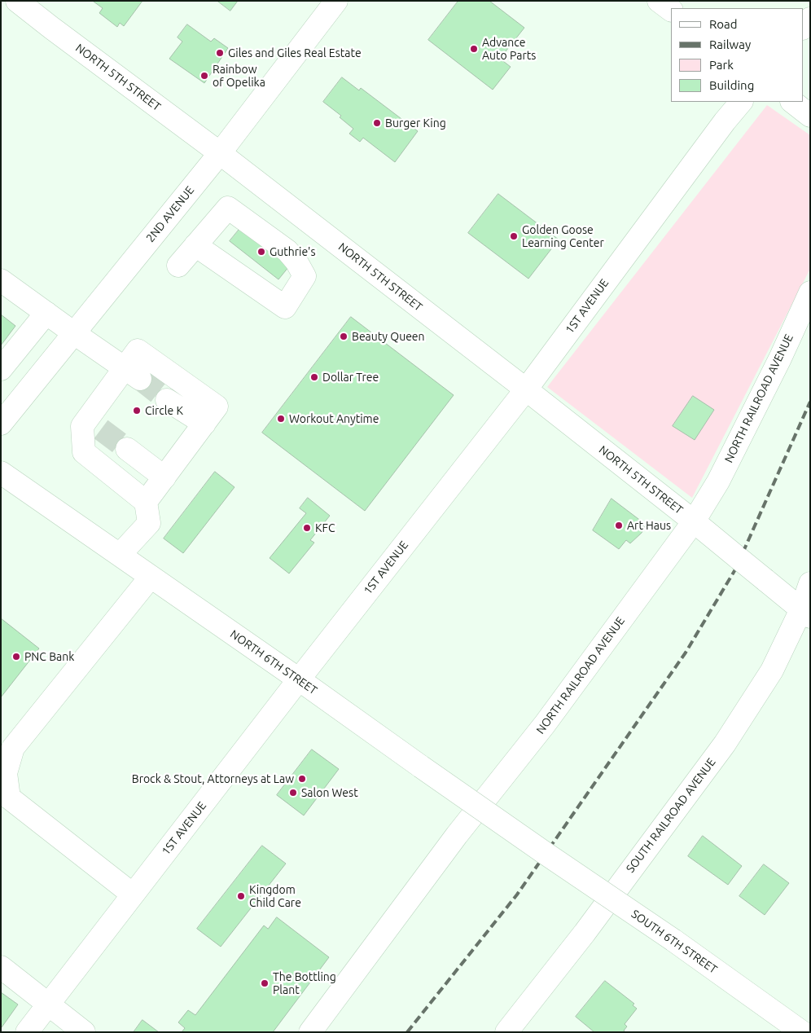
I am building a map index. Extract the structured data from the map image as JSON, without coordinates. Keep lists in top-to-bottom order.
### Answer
{
  "streets": {
    "street": [
      "NORTH 5TH STREET",
      "2ND AVENUE",
      "1ST AVENUE",
      "NORTH RAILROAD AVENUE",
      "NORTH 6TH STREET",
      "SOUTH RAILROAD AVENUE",
      "SOUTH 6TH STREET"
    ]
  },
  "crossings": [
    ["NORTH 5TH STREET", "2ND AVENUE"],
    ["NORTH 5TH STREET", "1ST AVENUE"],
    ["NORTH 5TH STREET", "NORTH RAILROAD AVENUE"],
    ["NORTH 5TH STREET", "SOUTH RAILROAD AVENUE"],
    ["1ST AVENUE", "NORTH 6TH STREET"],
    ["NORTH 6TH STREET", "SOUTH 6TH STREET"]
  ],
  "places": [
    "Advance Auto Parts",
    "Giles and Giles Real Estate",
    "Rainbow of Opelika",
    "Burger King",
    "Golden Goose Learning Center",
    "Guthrie's",
    "Beauty Queen",
    "Dollar Tree",
    "Circle K",
    "Workout Anytime",
    "Art Haus",
    "KFC",
    "PNC Bank",
    "Brock & Stout, Attorneys at Law",
    "Salon West",
    "Kingdom Child Care",
    "The Bottling Plant"
  ],
  "legend": [
    "Road",
    "Railway",
    "Park",
    "Building"
  ]
}
